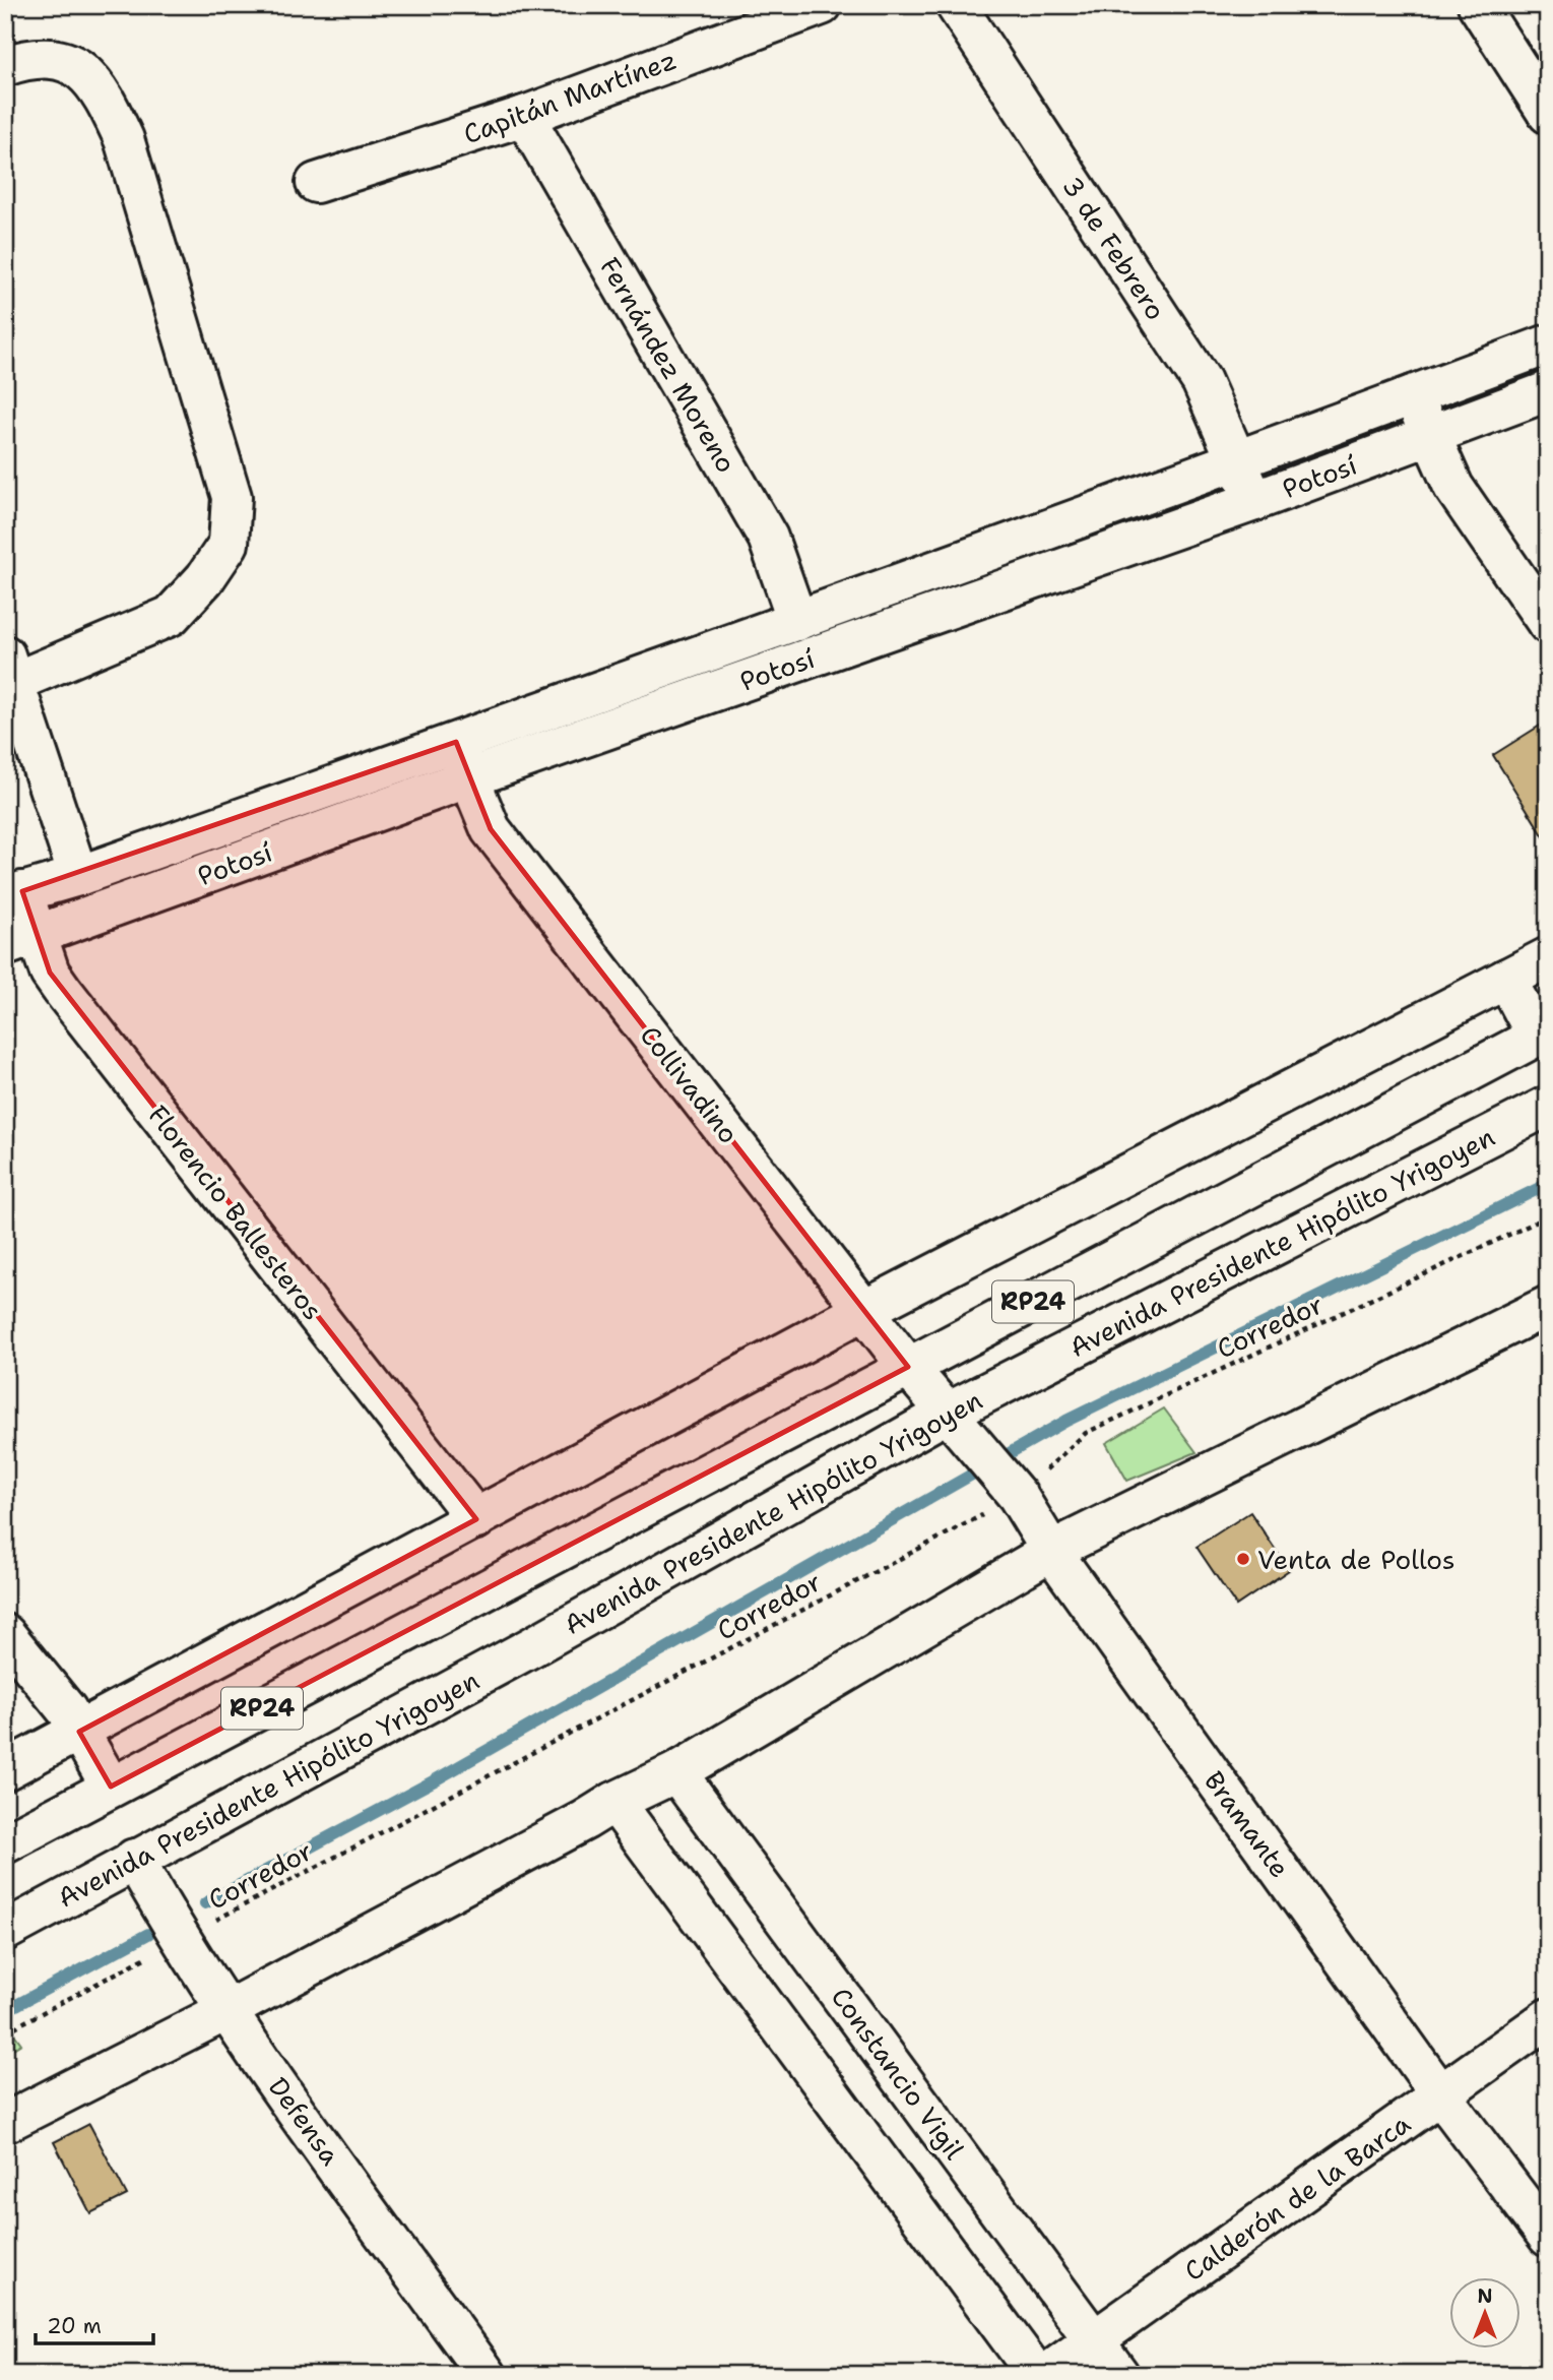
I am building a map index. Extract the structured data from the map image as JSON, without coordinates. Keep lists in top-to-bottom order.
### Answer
{
  "streets": {
    "street": [
      "Capitán Martínez",
      "3 de Febrero",
      "Fernández Moreno",
      "Potosí",
      "Collivadino",
      "Florencio Ballesteros",
      "Avenida Presidente Hipólito Yrigoyen",
      "RP24",
      "Bramante",
      "Constancio Vigil",
      "Defensa",
      "Calderón de la Barca"
    ],
    "path": ["Corredor"]
  },
  "crossings": [
    ["Capitán Martínez", "Fernández Moreno"],
    ["3 de Febrero", "Potosí"],
    ["Fernández Moreno", "Potosí"],
    ["Potosí", "Collivadino"],
    ["Potosí", "Florencio Ballesteros"],
    ["Collivadino", "Avenida Presidente Hipólito Yrigoyen"],
    ["Collivadino", "RP24"],
    ["Collivadino", "Bramante"],
    ["Avenida Presidente Hipólito Yrigoyen", "Bramante"],
    ["Avenida Presidente Hipólito Yrigoyen", "Defensa"],
    ["Corredor", "Bramante"],
    ["Corredor", "Defensa"],
    ["Bramante", "Calderón de la Barca"],
    ["Constancio Vigil", "Calderón de la Barca"]
  ],
  "places": ["Venta de Pollos"],
  "scale_bar": "20 m",
  "north": "top"
}
